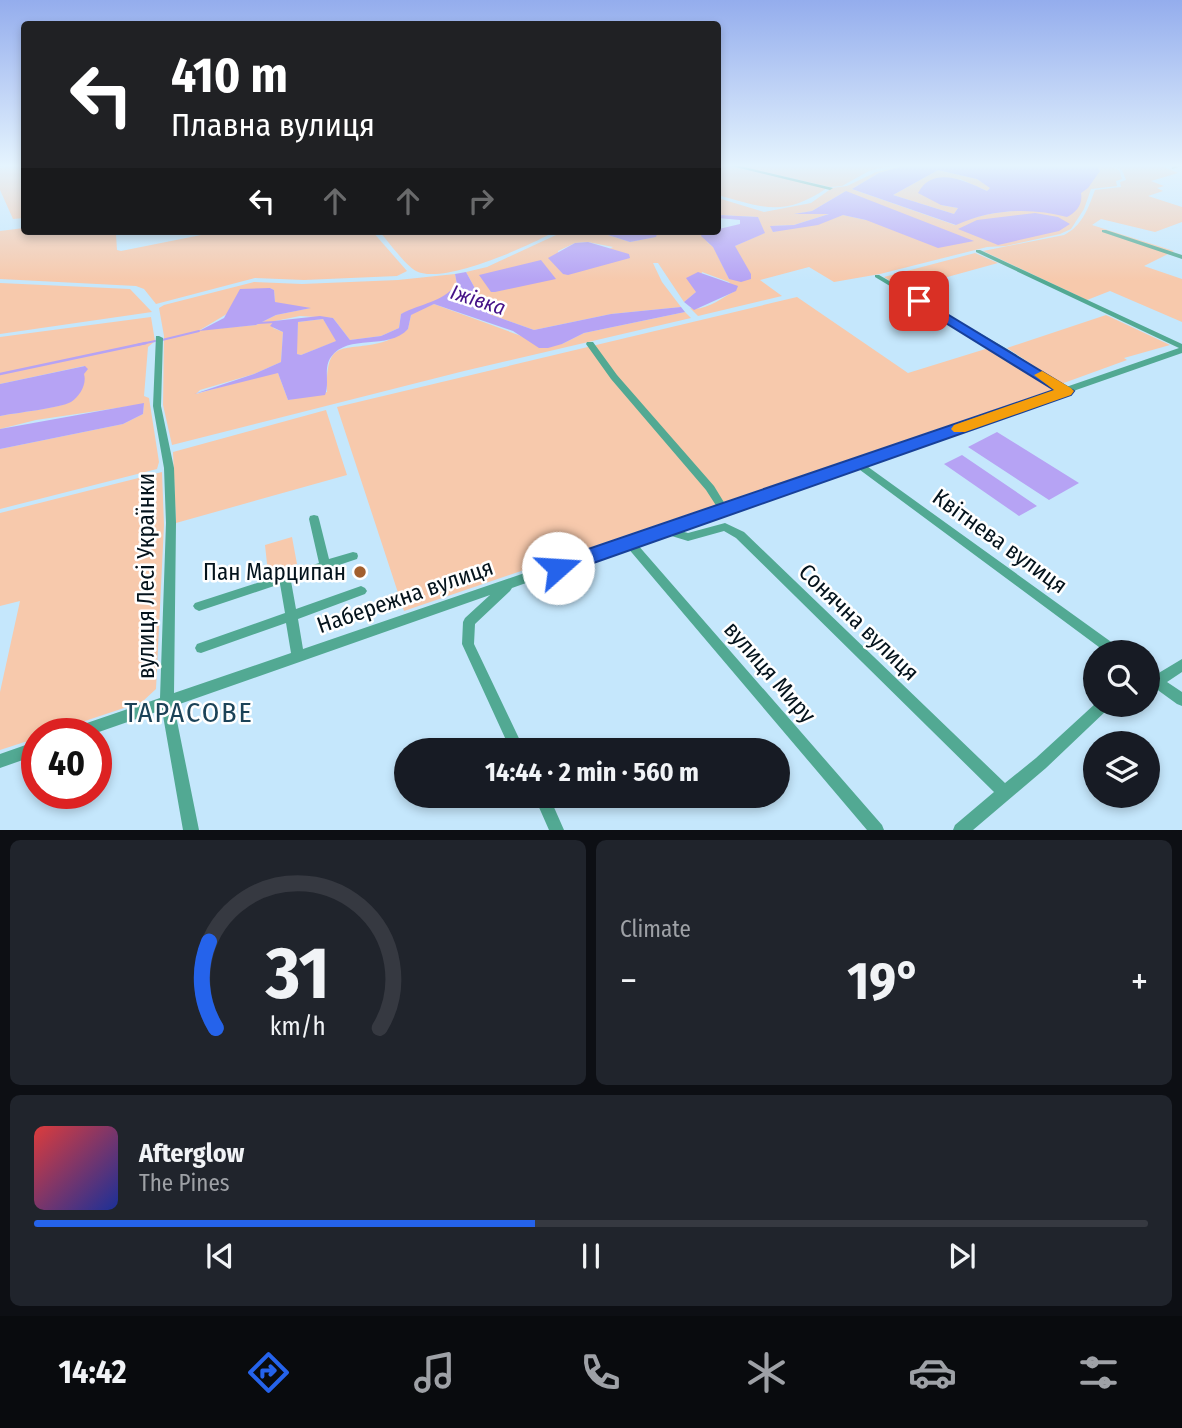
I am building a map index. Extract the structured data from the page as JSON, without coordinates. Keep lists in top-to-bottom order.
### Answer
{
  "streets": {
    "street": [
      "Квітнева вулиця",
      "вулиця Лесі Українки",
      "Набережна вулиця",
      "Сонячна вулиця",
      "вулиця Миру"
    ]
  },
  "crossings": [
    ["Квітнева вулиця", "Набережна вулиця"],
    ["вулиця Лесі Українки", "Набережна вулиця"],
    ["Набережна вулиця", "Сонячна вулиця"],
    ["Набережна вулиця", "вулиця Миру"]
  ],
  "districts": ["ТАРАСОВЕ"],
  "water": ["Іжівка"],
  "places": ["Пан Марципан"],
  "page": {
    "turn": ["410 m", "Плавна вулиця"],
    "limit": "40",
    "trip": "14:44 · 2 min · 560 m",
    "tile": "Climate",
    "heat": ["−", "19°", "+"],
    "song": ["Afterglow", "The Pines"],
    "tabs": "14:42",
    "gauge": ["31", "km/h"]
  }
}
